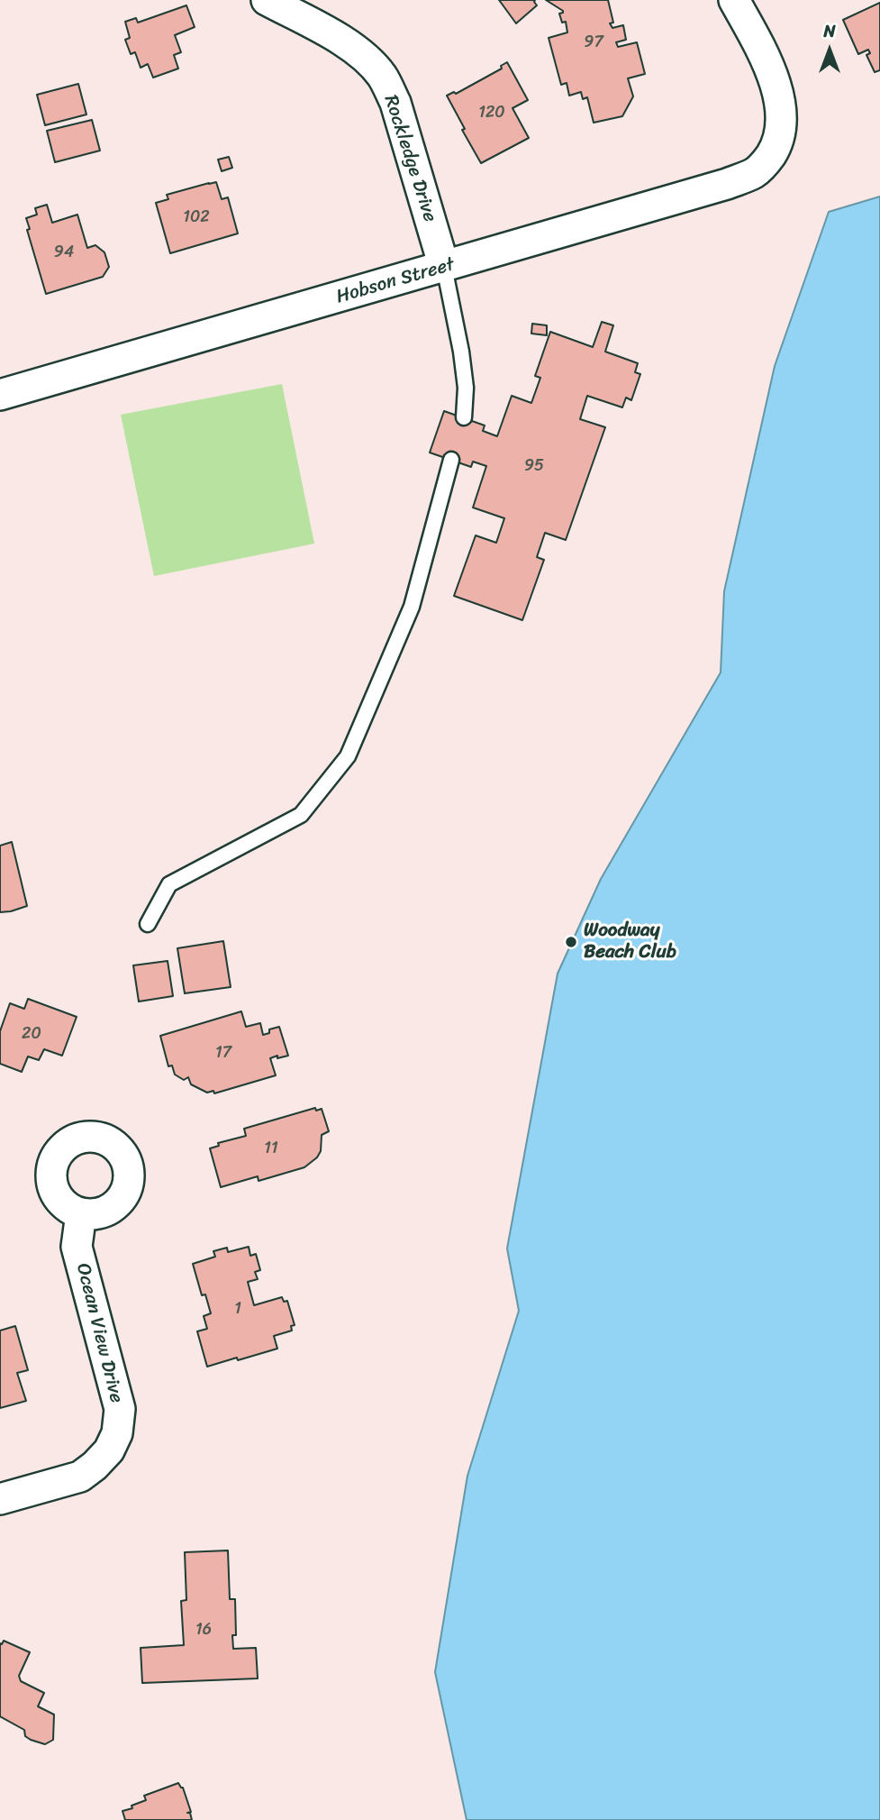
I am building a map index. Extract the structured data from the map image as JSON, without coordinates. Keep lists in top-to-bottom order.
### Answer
{
  "streets": {
    "street": ["Rockledge Drive", "Hobson Street", "Ocean View Drive"]
  },
  "crossings": [
    ["Rockledge Drive", "Hobson Street"]
  ],
  "places": ["Woodway Beach Club"],
  "house_numbers": [
    "97",
    "120",
    "102",
    "94",
    "95",
    "20",
    "17",
    "11",
    "1",
    "16"
  ],
  "north": "top"
}
